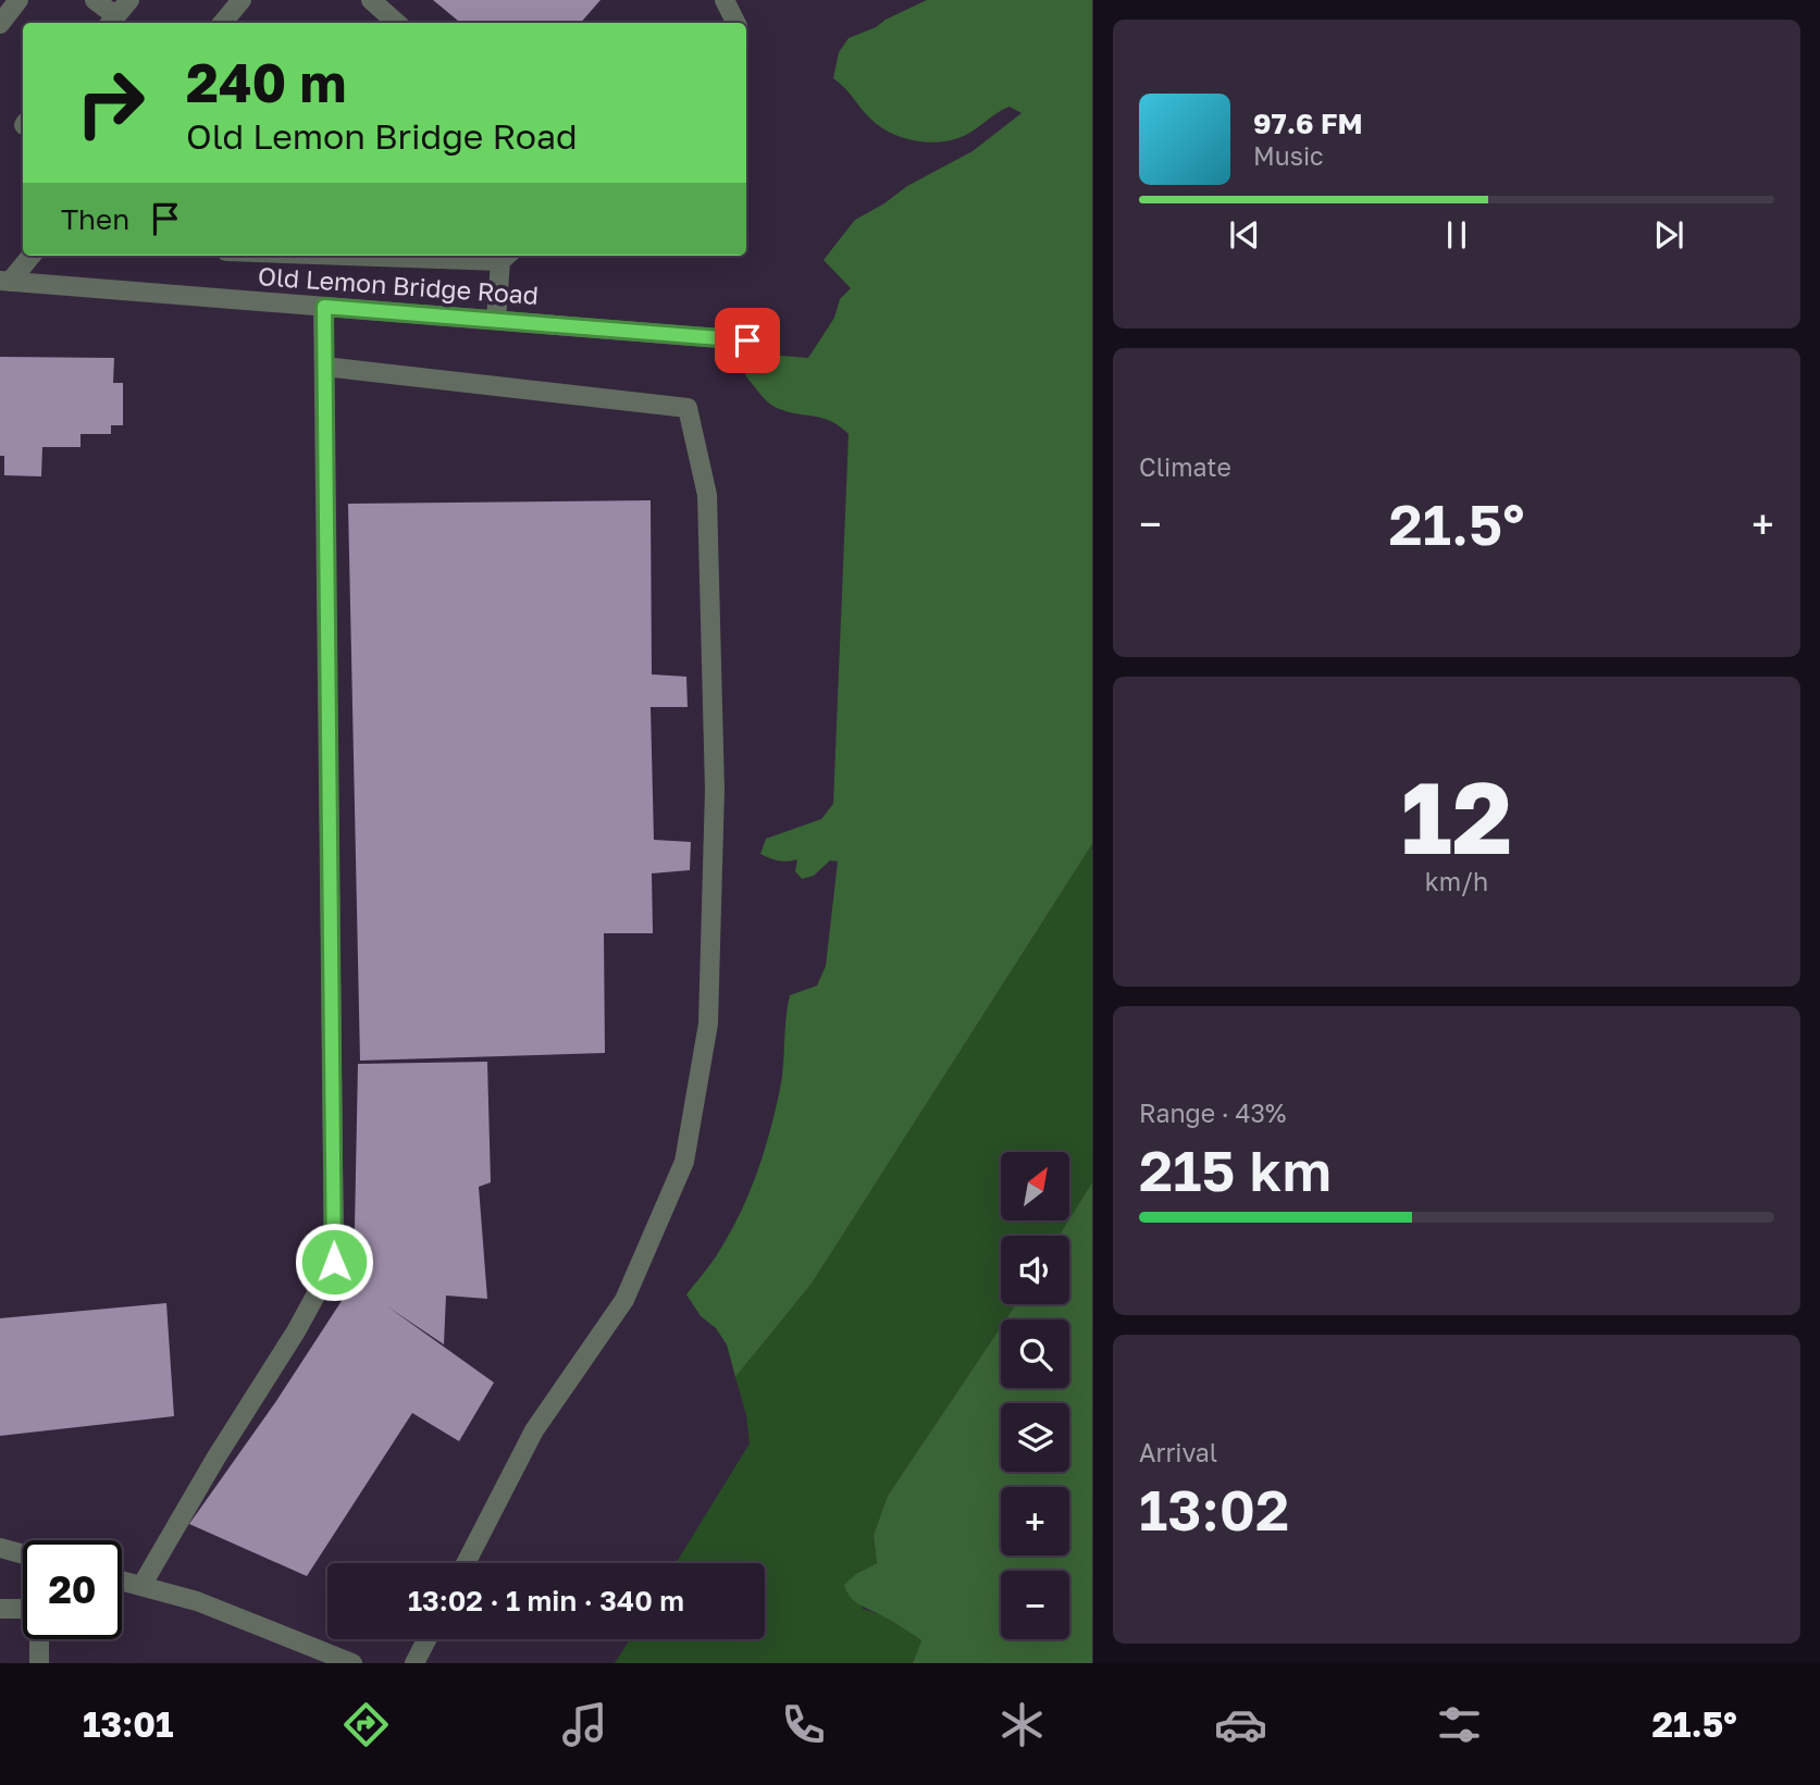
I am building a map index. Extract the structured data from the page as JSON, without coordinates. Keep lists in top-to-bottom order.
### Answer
{
  "streets": {
    "street": ["Old Lemon Bridge Road"]
  },
  "north": "top right",
  "page": {
    "turn": ["240 m", "Old Lemon Bridge Road"],
    "song": ["97.6 FM", "Music"],
    "then": "Then",
    "tile": [
      "Climate",
      ["12", "km/h"],
      ["Range · 43%", "215 km"],
      ["Arrival", "13:02"]
    ],
    "heat": ["−", "21.5°", "+"],
    "map_buttons": ["+", "−"],
    "limit": "20",
    "trip": "13:02 · 1 min · 340 m",
    "tabs": ["13:01", "21.5°"]
  }
}
